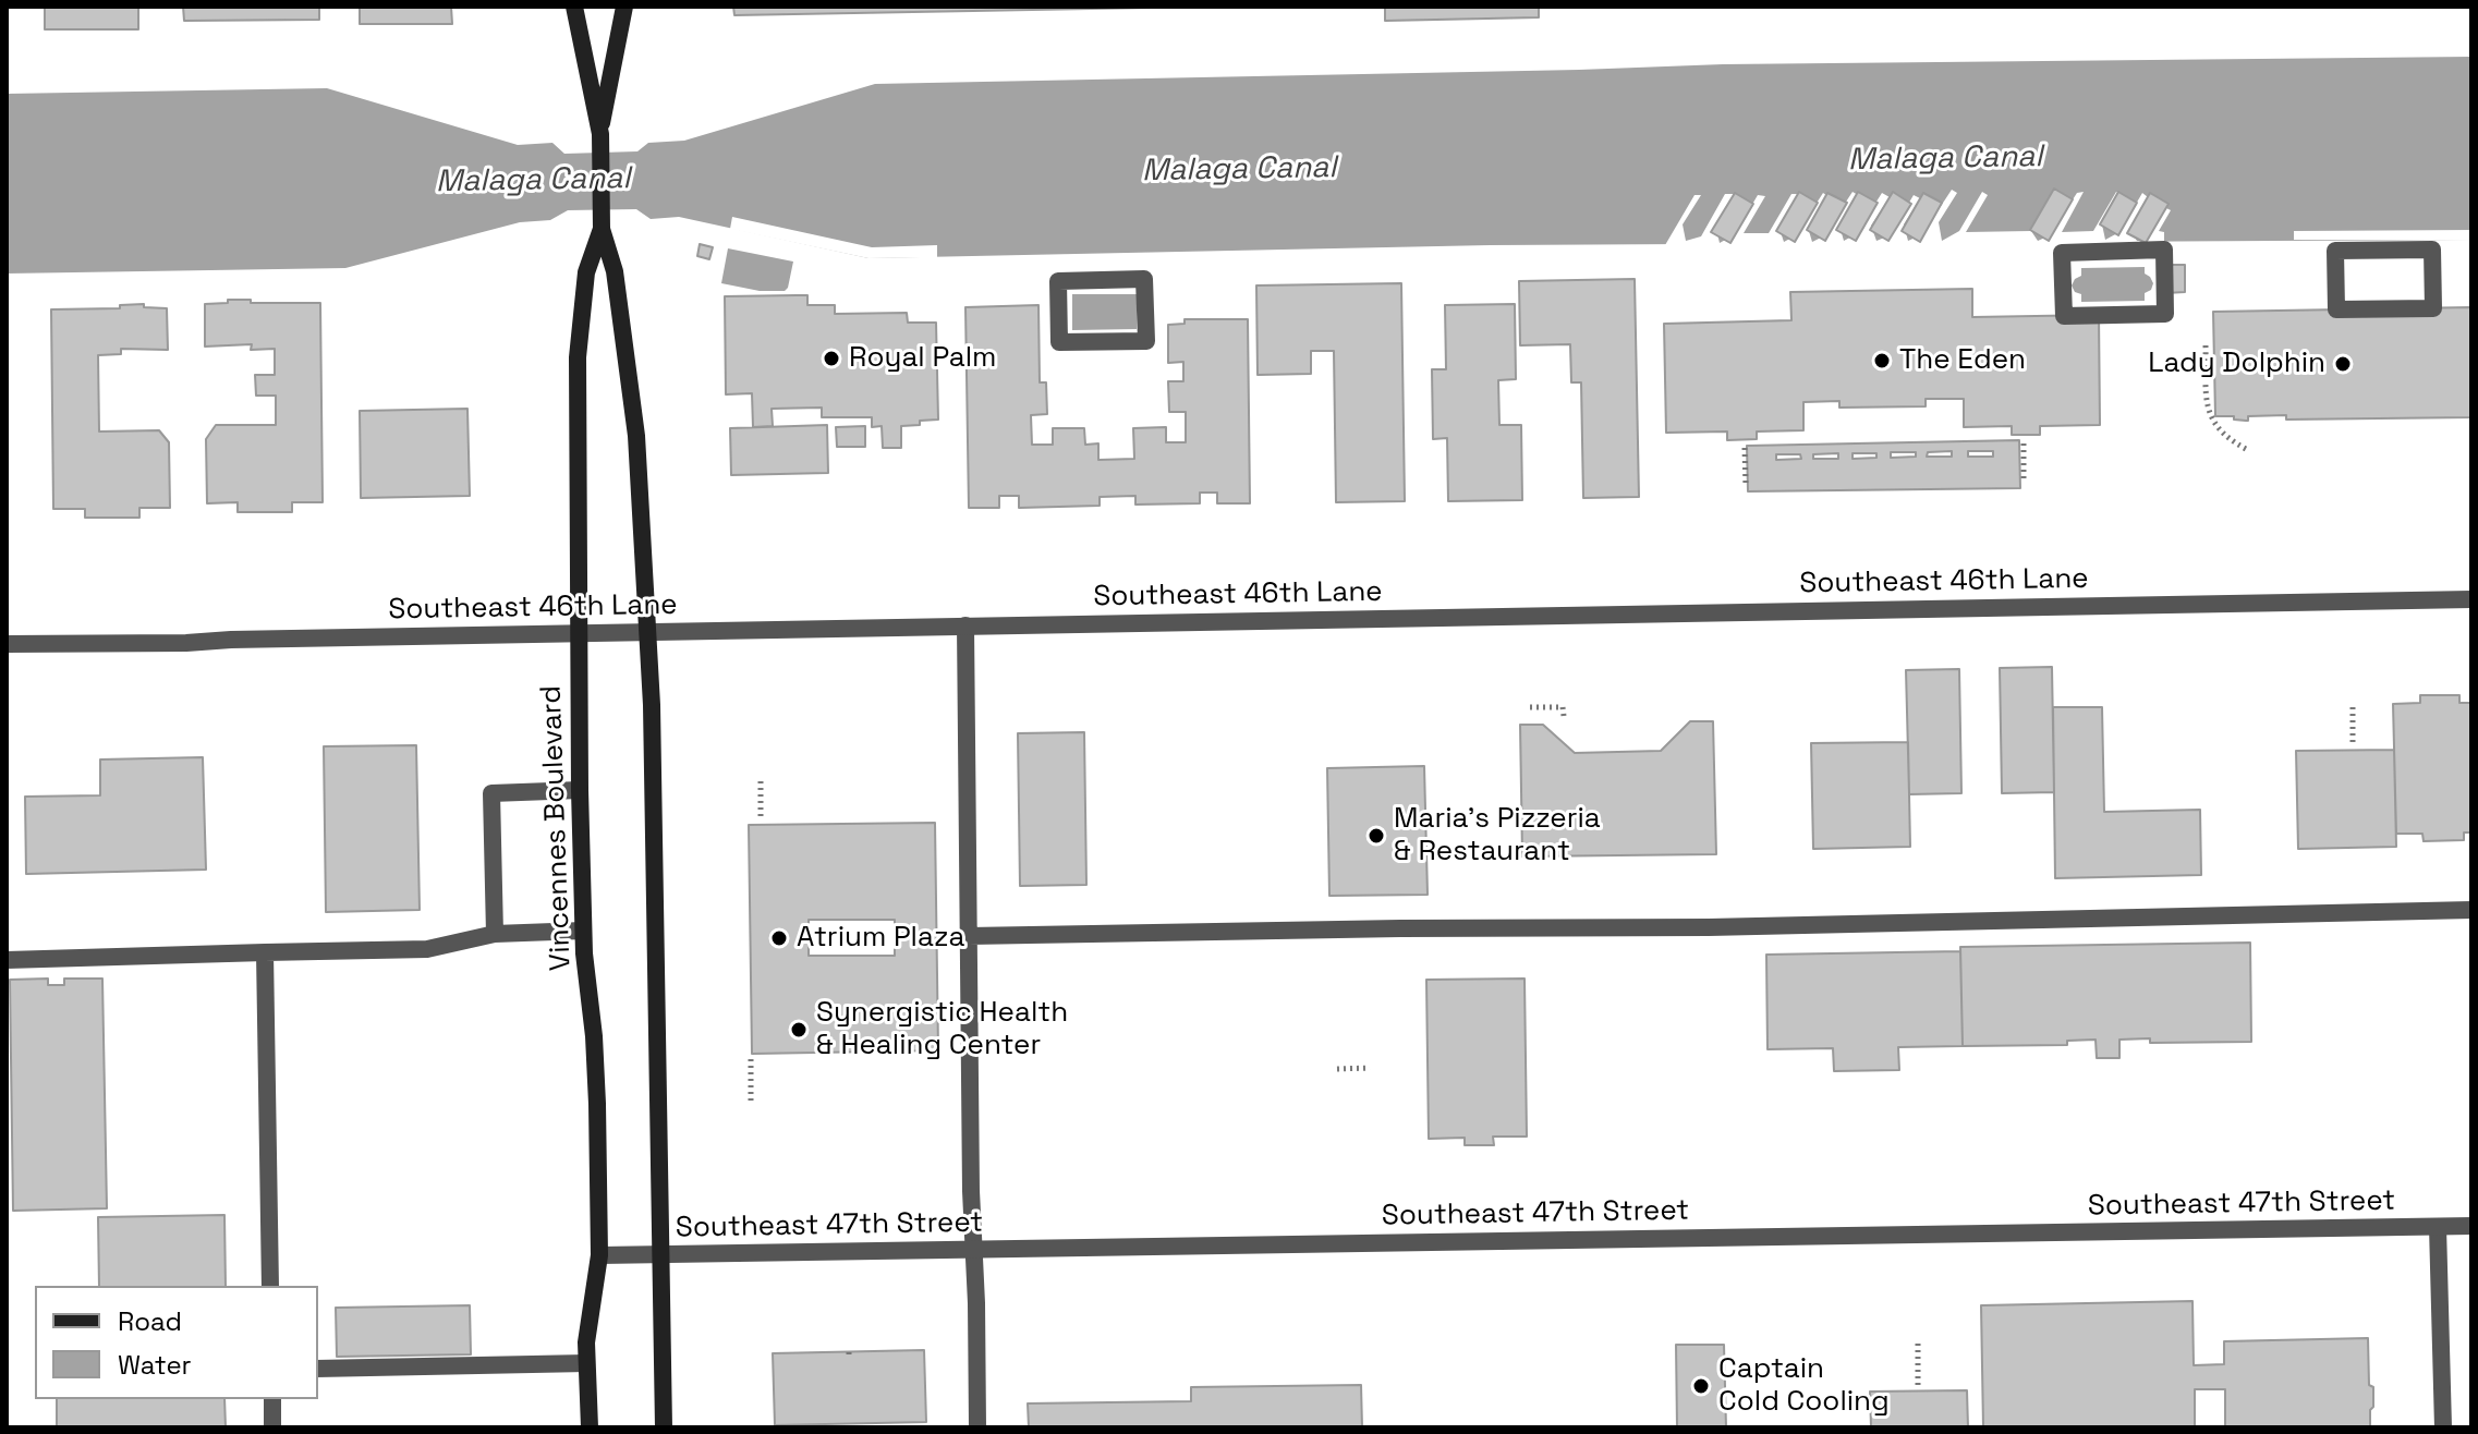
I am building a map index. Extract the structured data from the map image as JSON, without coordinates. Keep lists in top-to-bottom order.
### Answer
{
  "streets": {
    "street": ["Southeast 46th Lane", "Vincennes Boulevard", "Southeast 47th Street"]
  },
  "crossings": [
    ["Southeast 46th Lane", "Vincennes Boulevard"],
    ["Vincennes Boulevard", "Southeast 47th Street"]
  ],
  "water": ["Malaga Canal"],
  "places": [
    "Royal Palm",
    "The Eden",
    "Lady Dolphin",
    "Maria's Pizzeria & Restaurant",
    "Atrium Plaza",
    "Synergistic Health & Healing Center",
    "Captain Cold Cooling"
  ],
  "legend": ["Road", "Water"]
}
